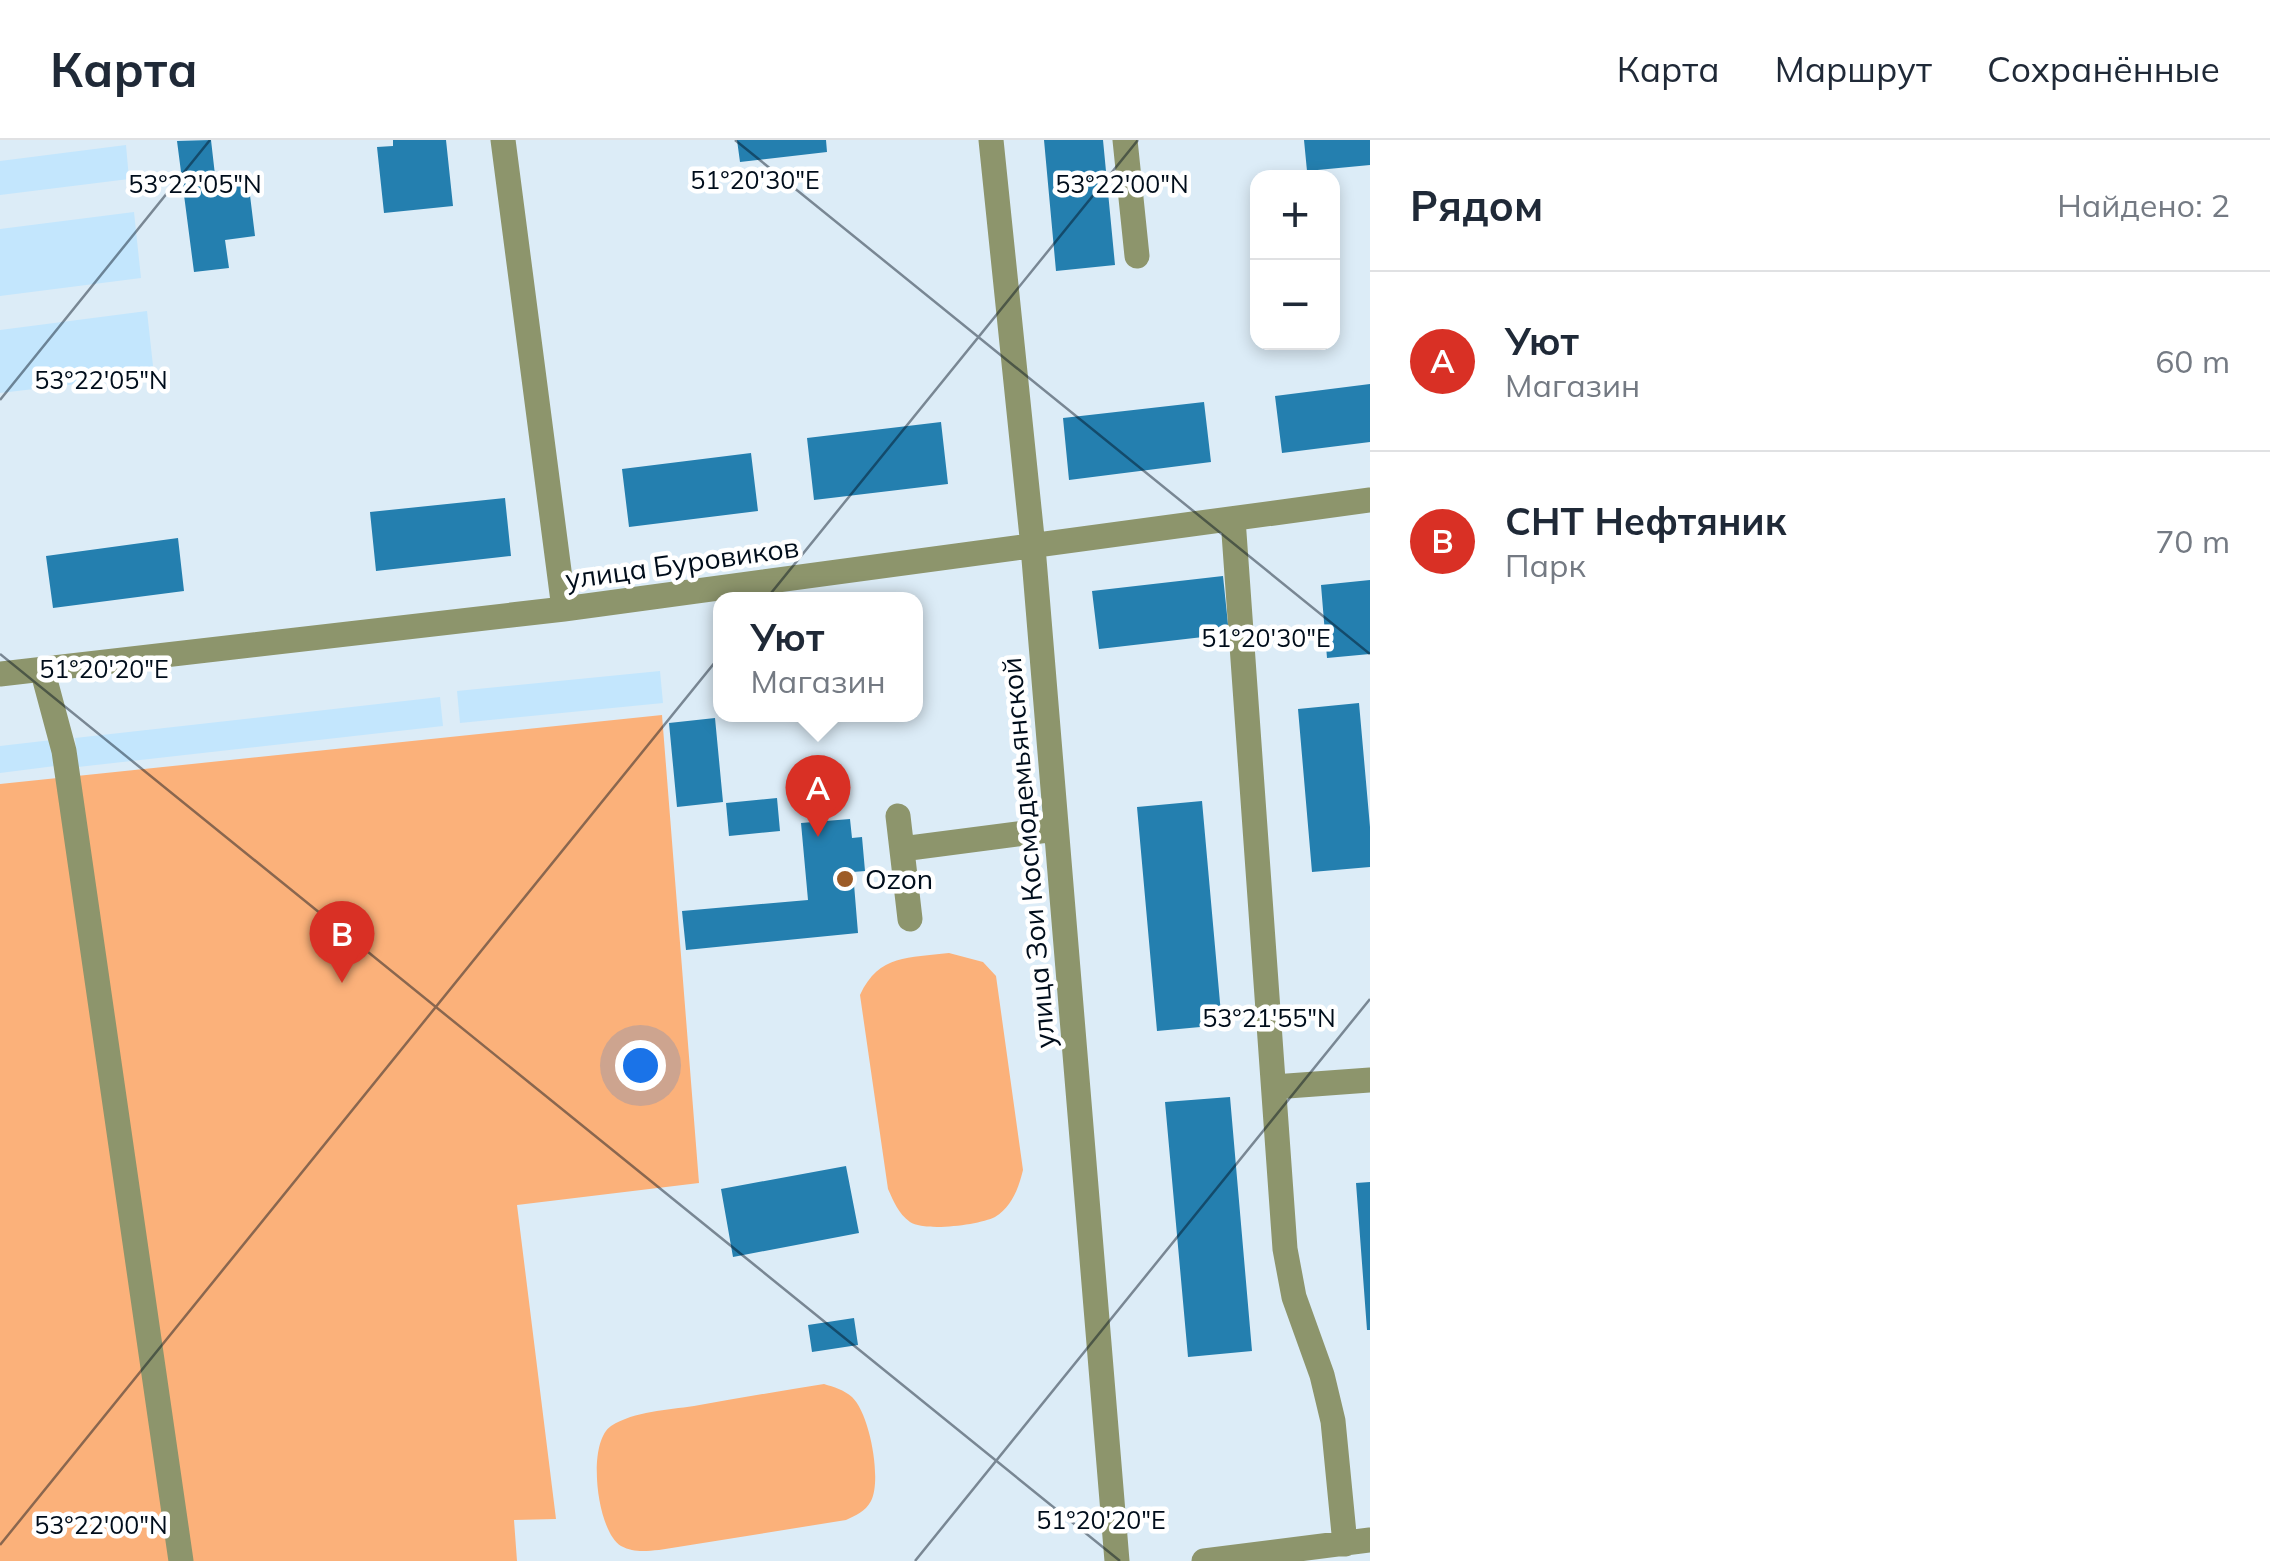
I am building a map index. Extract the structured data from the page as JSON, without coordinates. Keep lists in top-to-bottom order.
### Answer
{
  "streets": {
    "street": ["улица Буровиков", "улица Зои Космодемьянской"]
  },
  "crossings": [
    ["улица Буровиков", "улица Зои Космодемьянской"]
  ],
  "places": ["Ozon"],
  "page": {
    "header": "Карта",
    "nav": ["Карта", "Маршрут", "Сохранённые"],
    "heading": ["Рядом", "Найдено: 2"],
    "map_buttons": ["+", "−"],
    "list": [
      {
        "mark": "A",
        "name": "Уют",
        "note": "Магазин",
        "value": "60 m"
      },
      {
        "mark": "B",
        "name": "СНТ Нефтяник",
        "note": "Парк",
        "value": "70 m"
      }
    ],
    "popup": ["Уют", "Магазин"],
    "pins": ["A", "B"]
  },
  "coordinates": [
    "51°20'30\"E",
    "53°22'05\"N",
    "53°22'00\"N",
    "51°20'20\"E",
    "53°21'55\"N"
  ]
}
